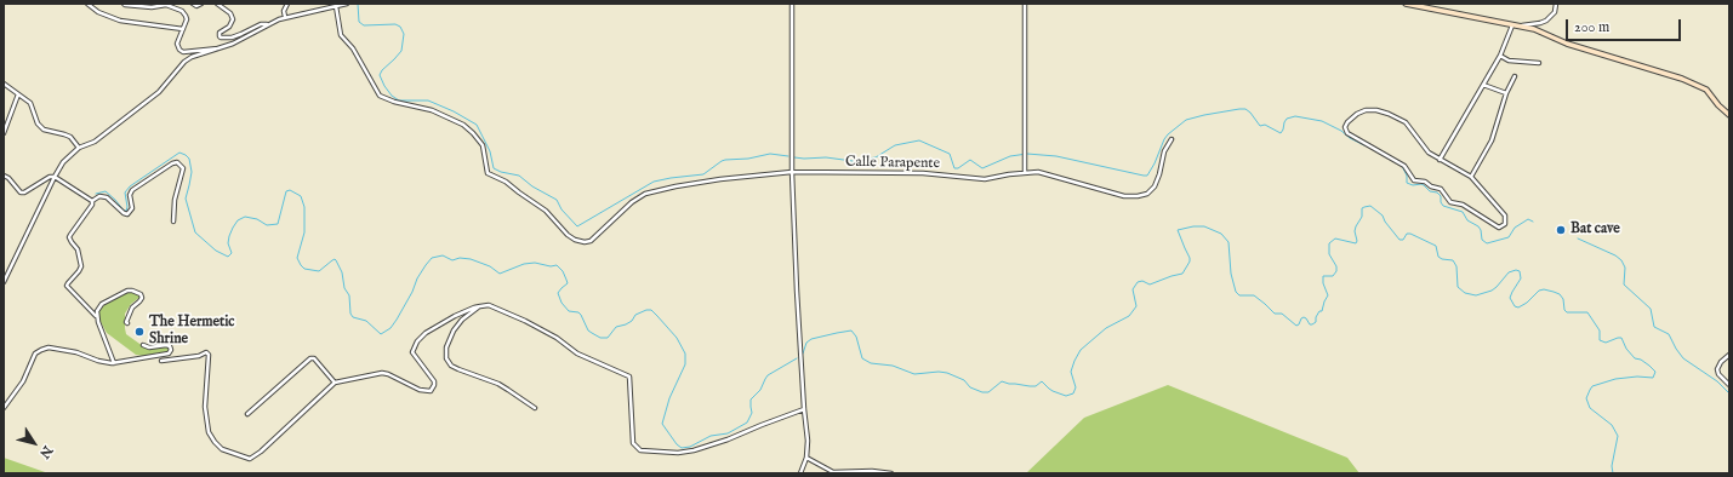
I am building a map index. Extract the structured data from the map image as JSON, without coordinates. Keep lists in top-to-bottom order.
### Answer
{
  "streets": {
    "street": ["Calle Parapente"]
  },
  "places": ["Bat cave", "The Hermetic Shrine"],
  "scale_bar": "200 m",
  "north": "bottom right"
}
